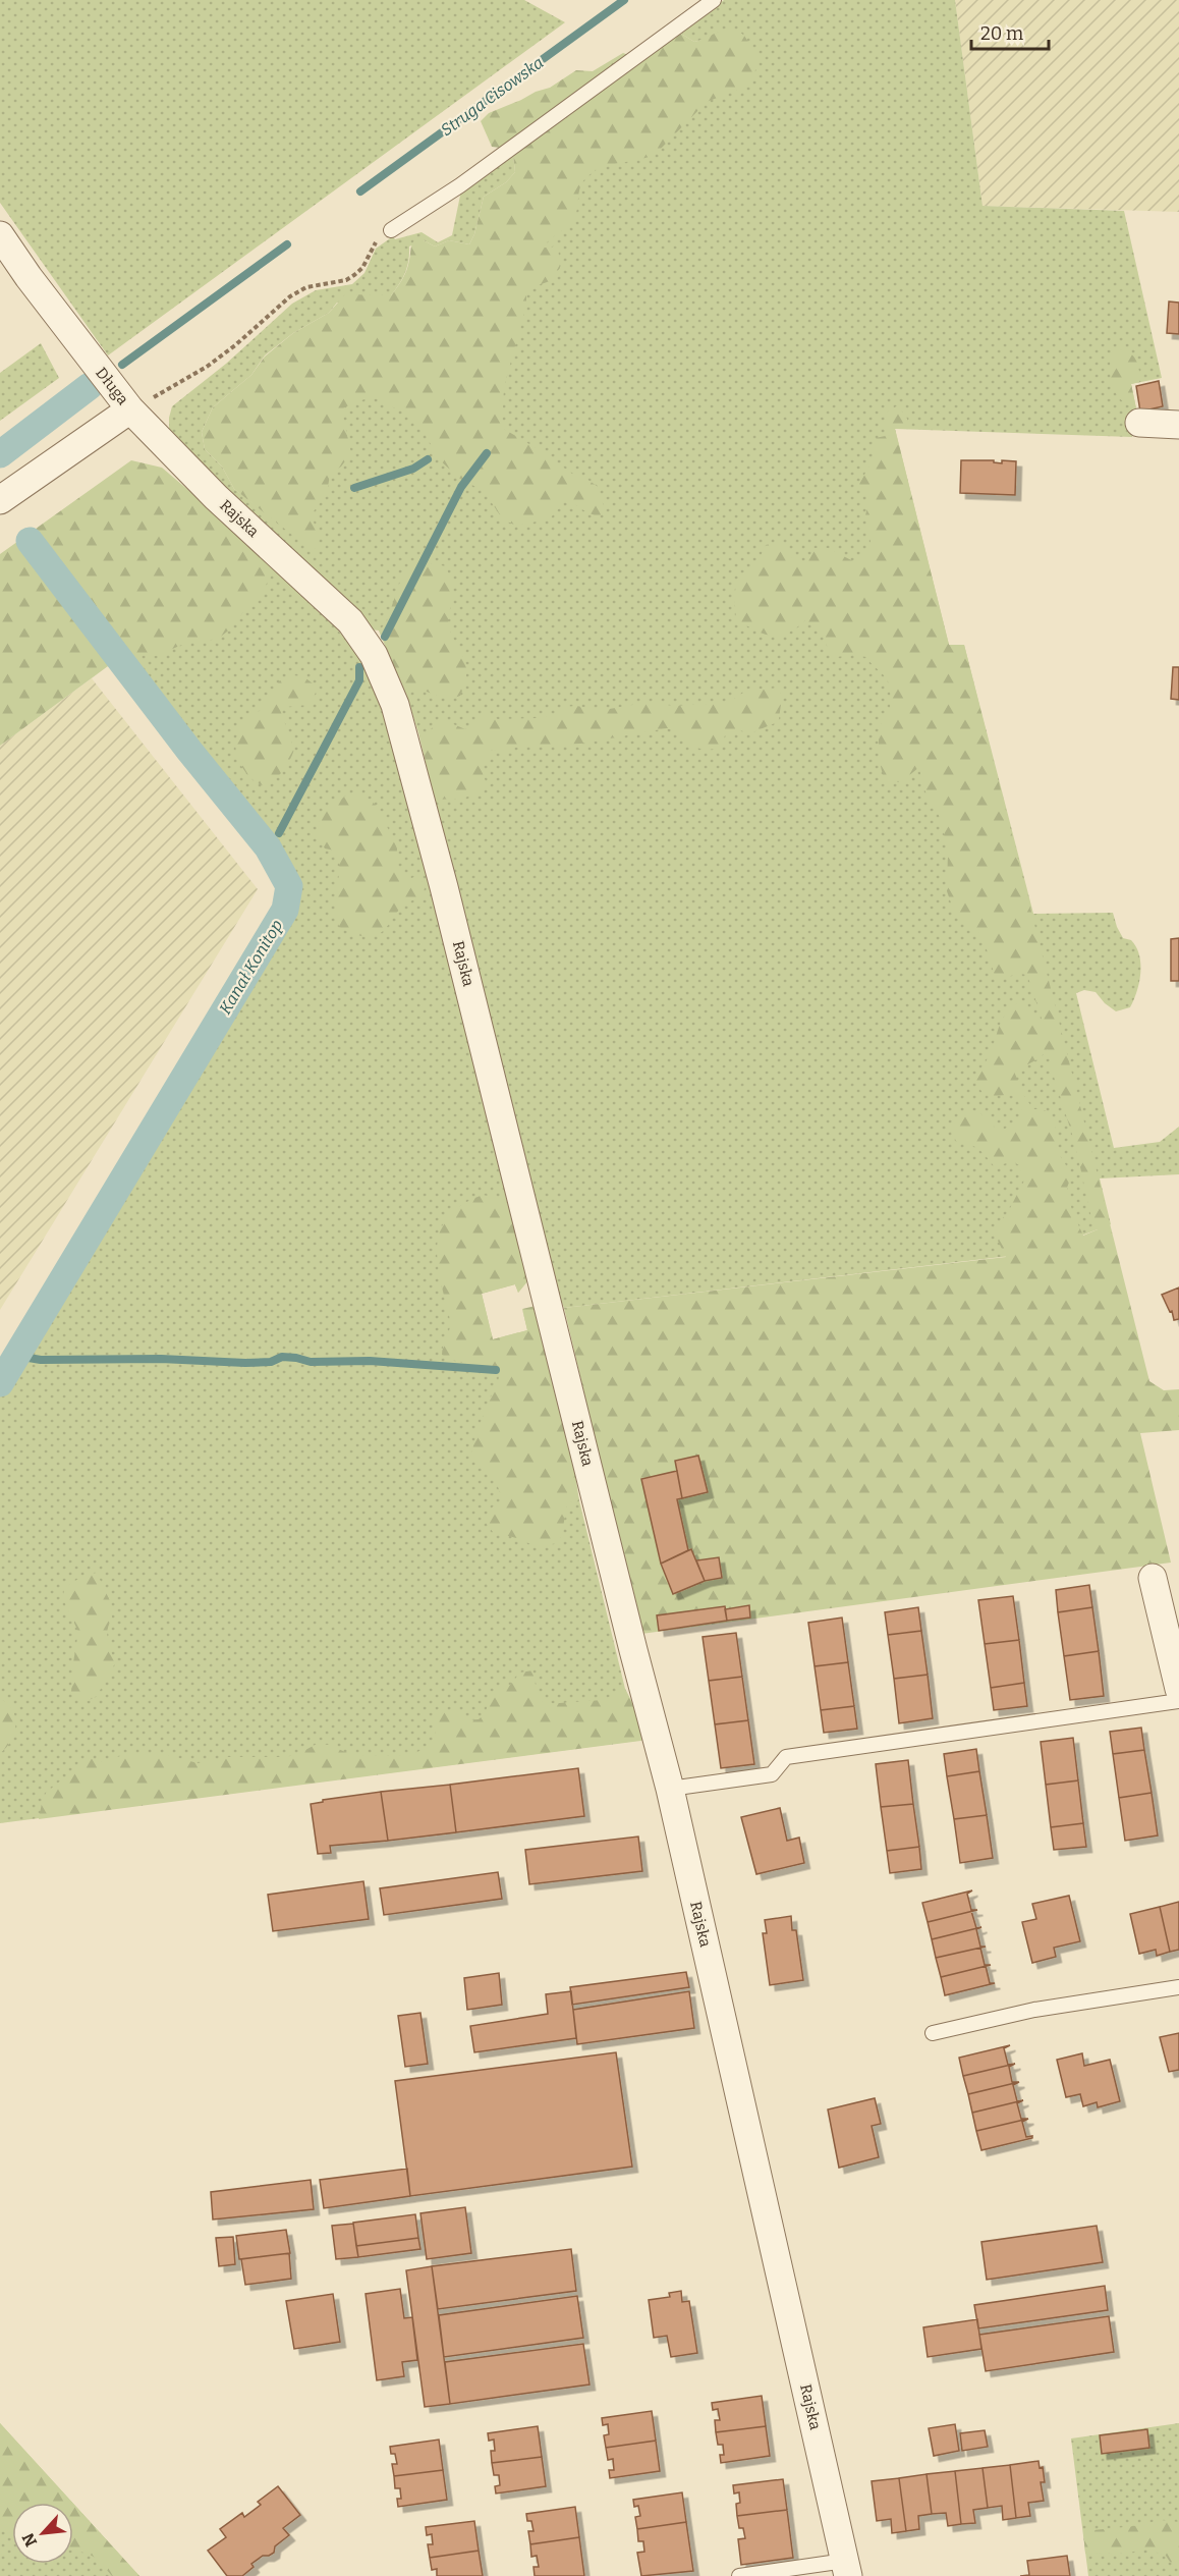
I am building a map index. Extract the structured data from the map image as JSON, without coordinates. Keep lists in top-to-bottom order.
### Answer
{
  "streets": {
    "street": ["Długa", "Rajska"]
  },
  "crossings": [
    ["Długa", "Rajska"]
  ],
  "water": ["Struga Cisowska", "Kanał Konitop"],
  "scale_bar": "20 m",
  "north": "bottom left"
}
